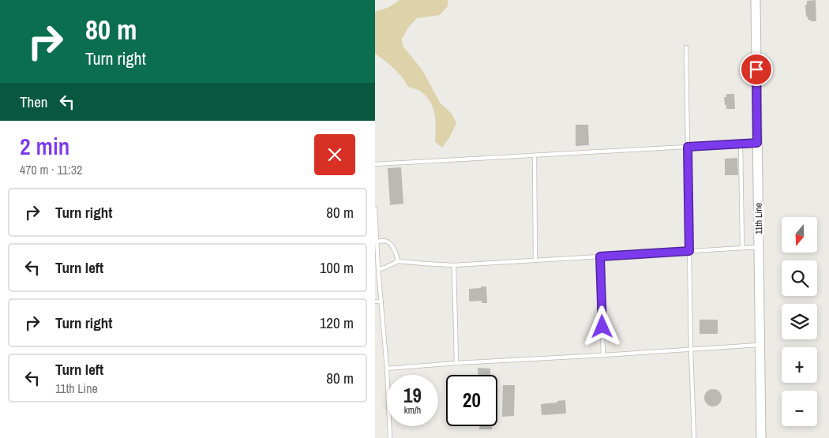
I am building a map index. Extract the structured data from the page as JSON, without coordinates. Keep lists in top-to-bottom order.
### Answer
{
  "streets": {
    "main road": ["11th Line"]
  },
  "north": "bottom",
  "page": {
    "turn": ["80 m", "Turn right"],
    "then": "Then",
    "heading": ["2 min", "470 m · 11:32"],
    "list": [
      {
        "name": "Turn right",
        "value": "80 m"
      },
      {
        "name": "Turn left",
        "value": "100 m"
      },
      {
        "name": "Turn right",
        "value": "120 m"
      },
      {
        "name": "Turn left",
        "note": "11th Line",
        "value": "80 m"
      }
    ],
    "map_buttons": ["+", "−"],
    "speed": "19 km/h",
    "limit": "20"
  }
}
